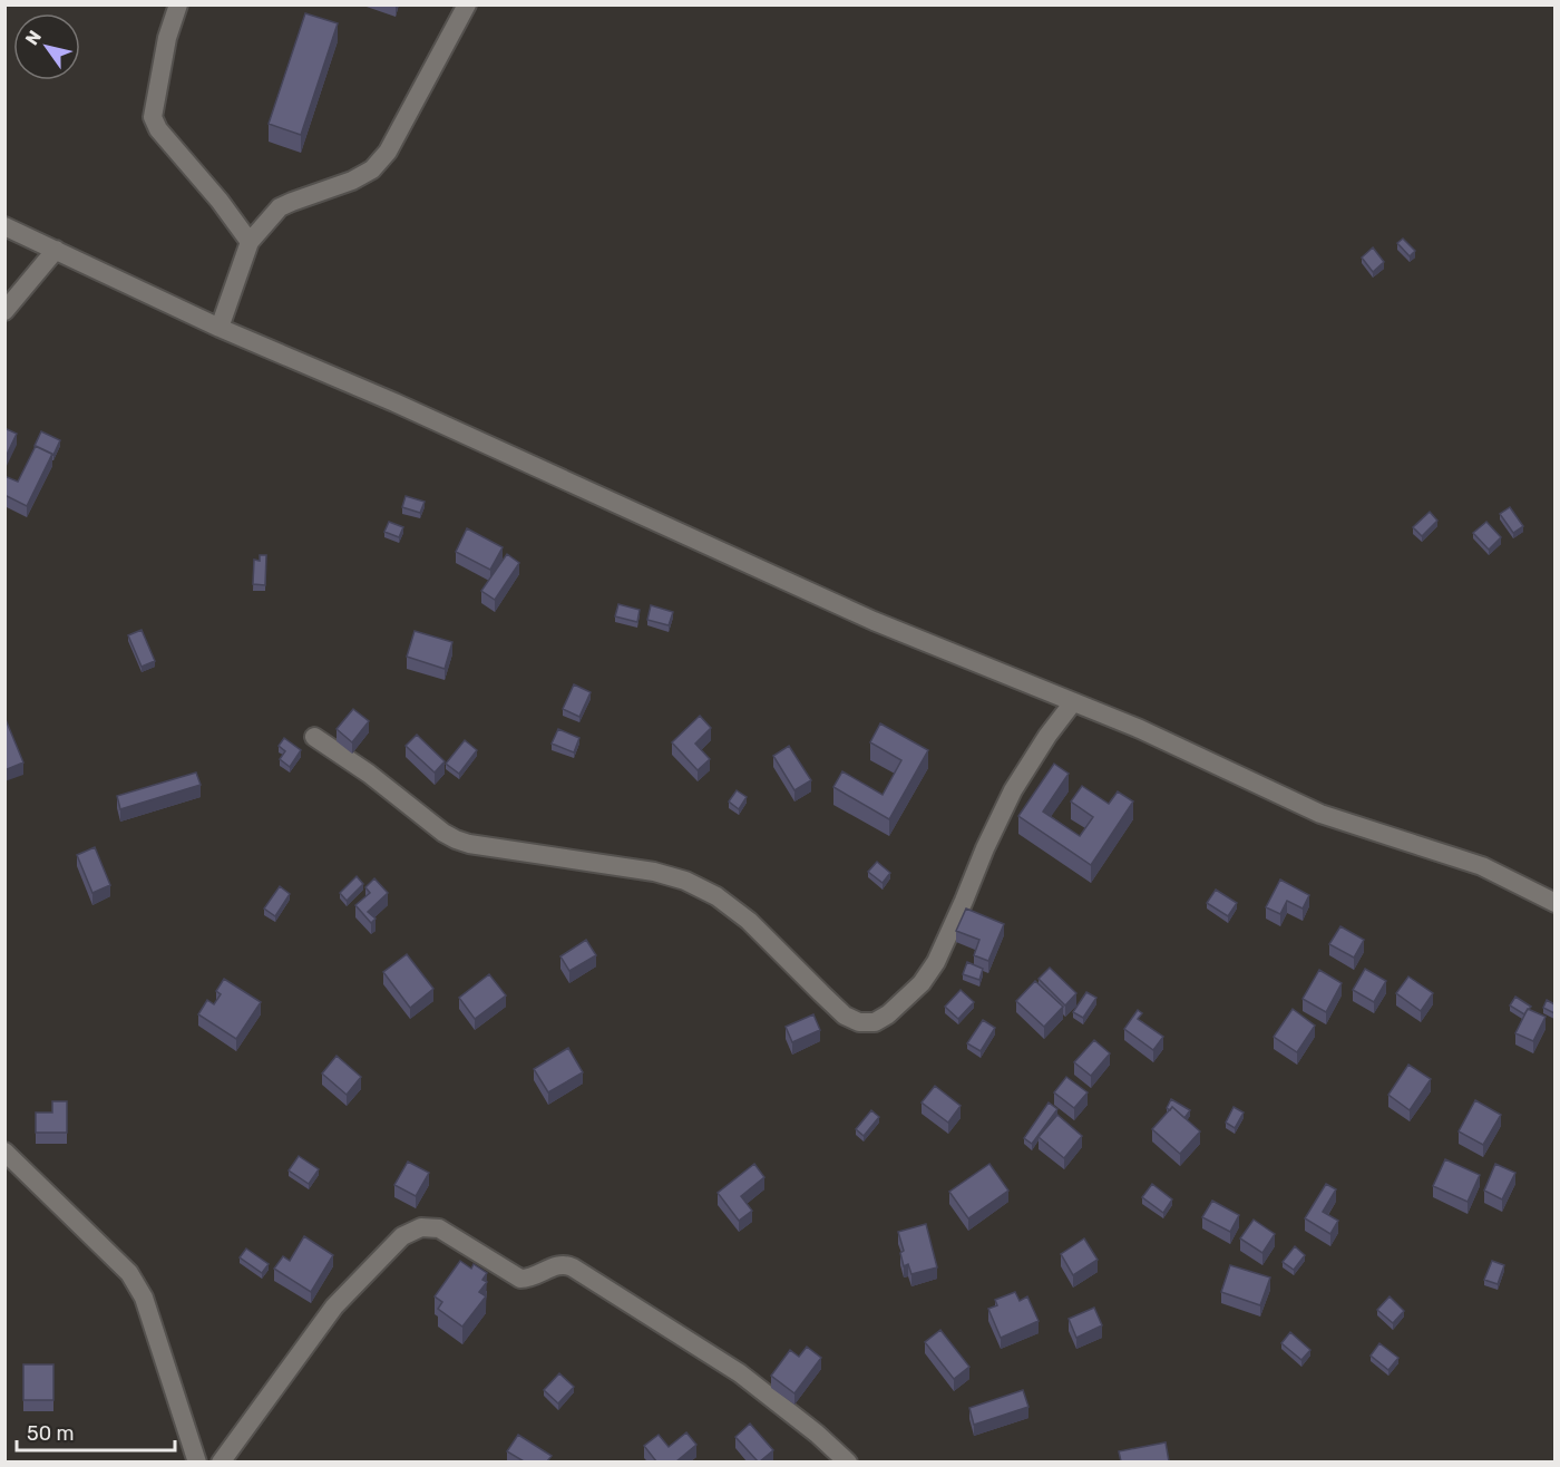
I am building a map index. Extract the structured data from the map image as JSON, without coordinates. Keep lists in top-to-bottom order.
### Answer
{
  "scale_bar": "50 m",
  "north": "top left"
}
